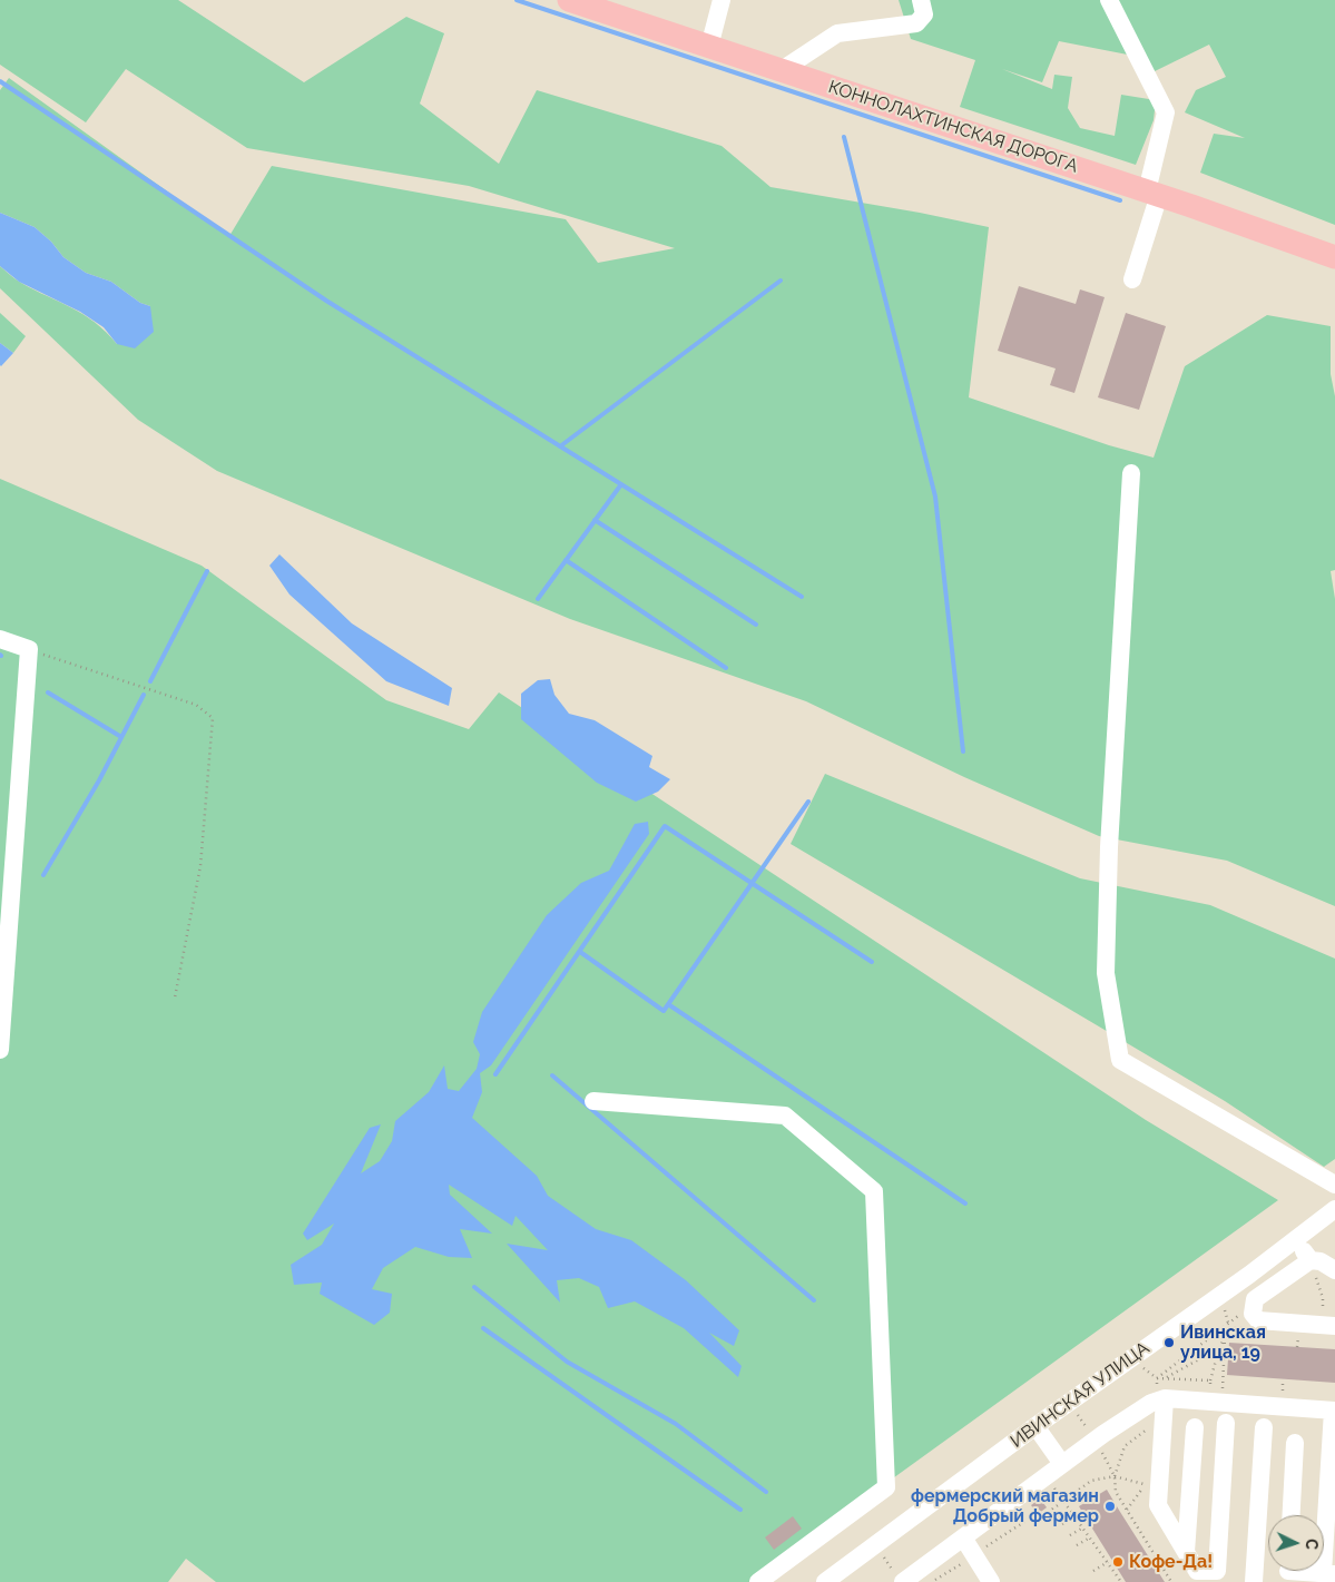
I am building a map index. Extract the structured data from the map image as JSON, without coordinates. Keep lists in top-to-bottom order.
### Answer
{
  "streets": {
    "main road": ["КОННОЛАХТИНСКАЯ ДОРОГА"],
    "street": ["ИВИНСКАЯ УЛИЦА"]
  },
  "places": ["Ивинская улица, 19", "фермерский магазин Добрый фермер", "Кофе-Да!"],
  "north": "right"
}
